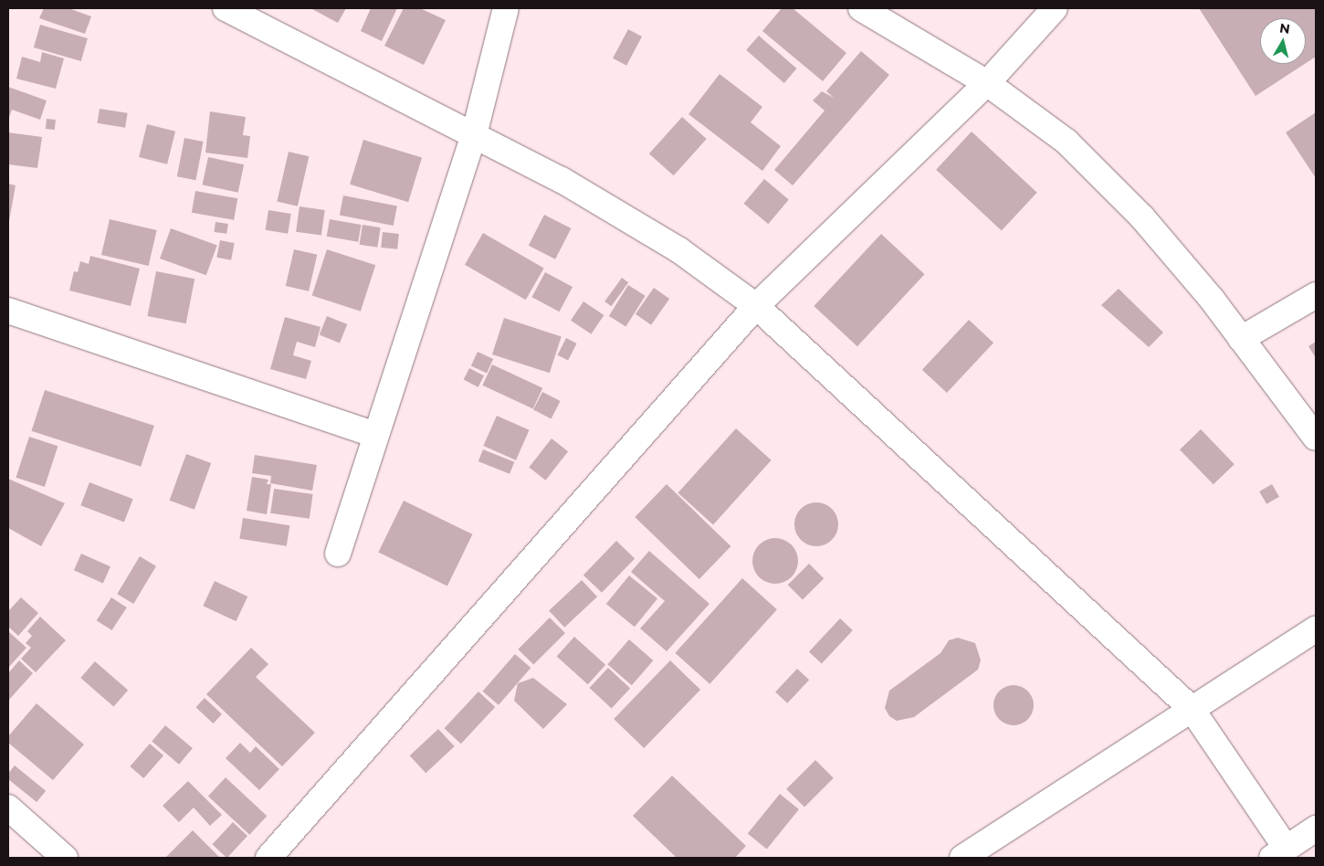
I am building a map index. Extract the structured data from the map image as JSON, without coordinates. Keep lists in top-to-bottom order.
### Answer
{
  "north": "top"
}
